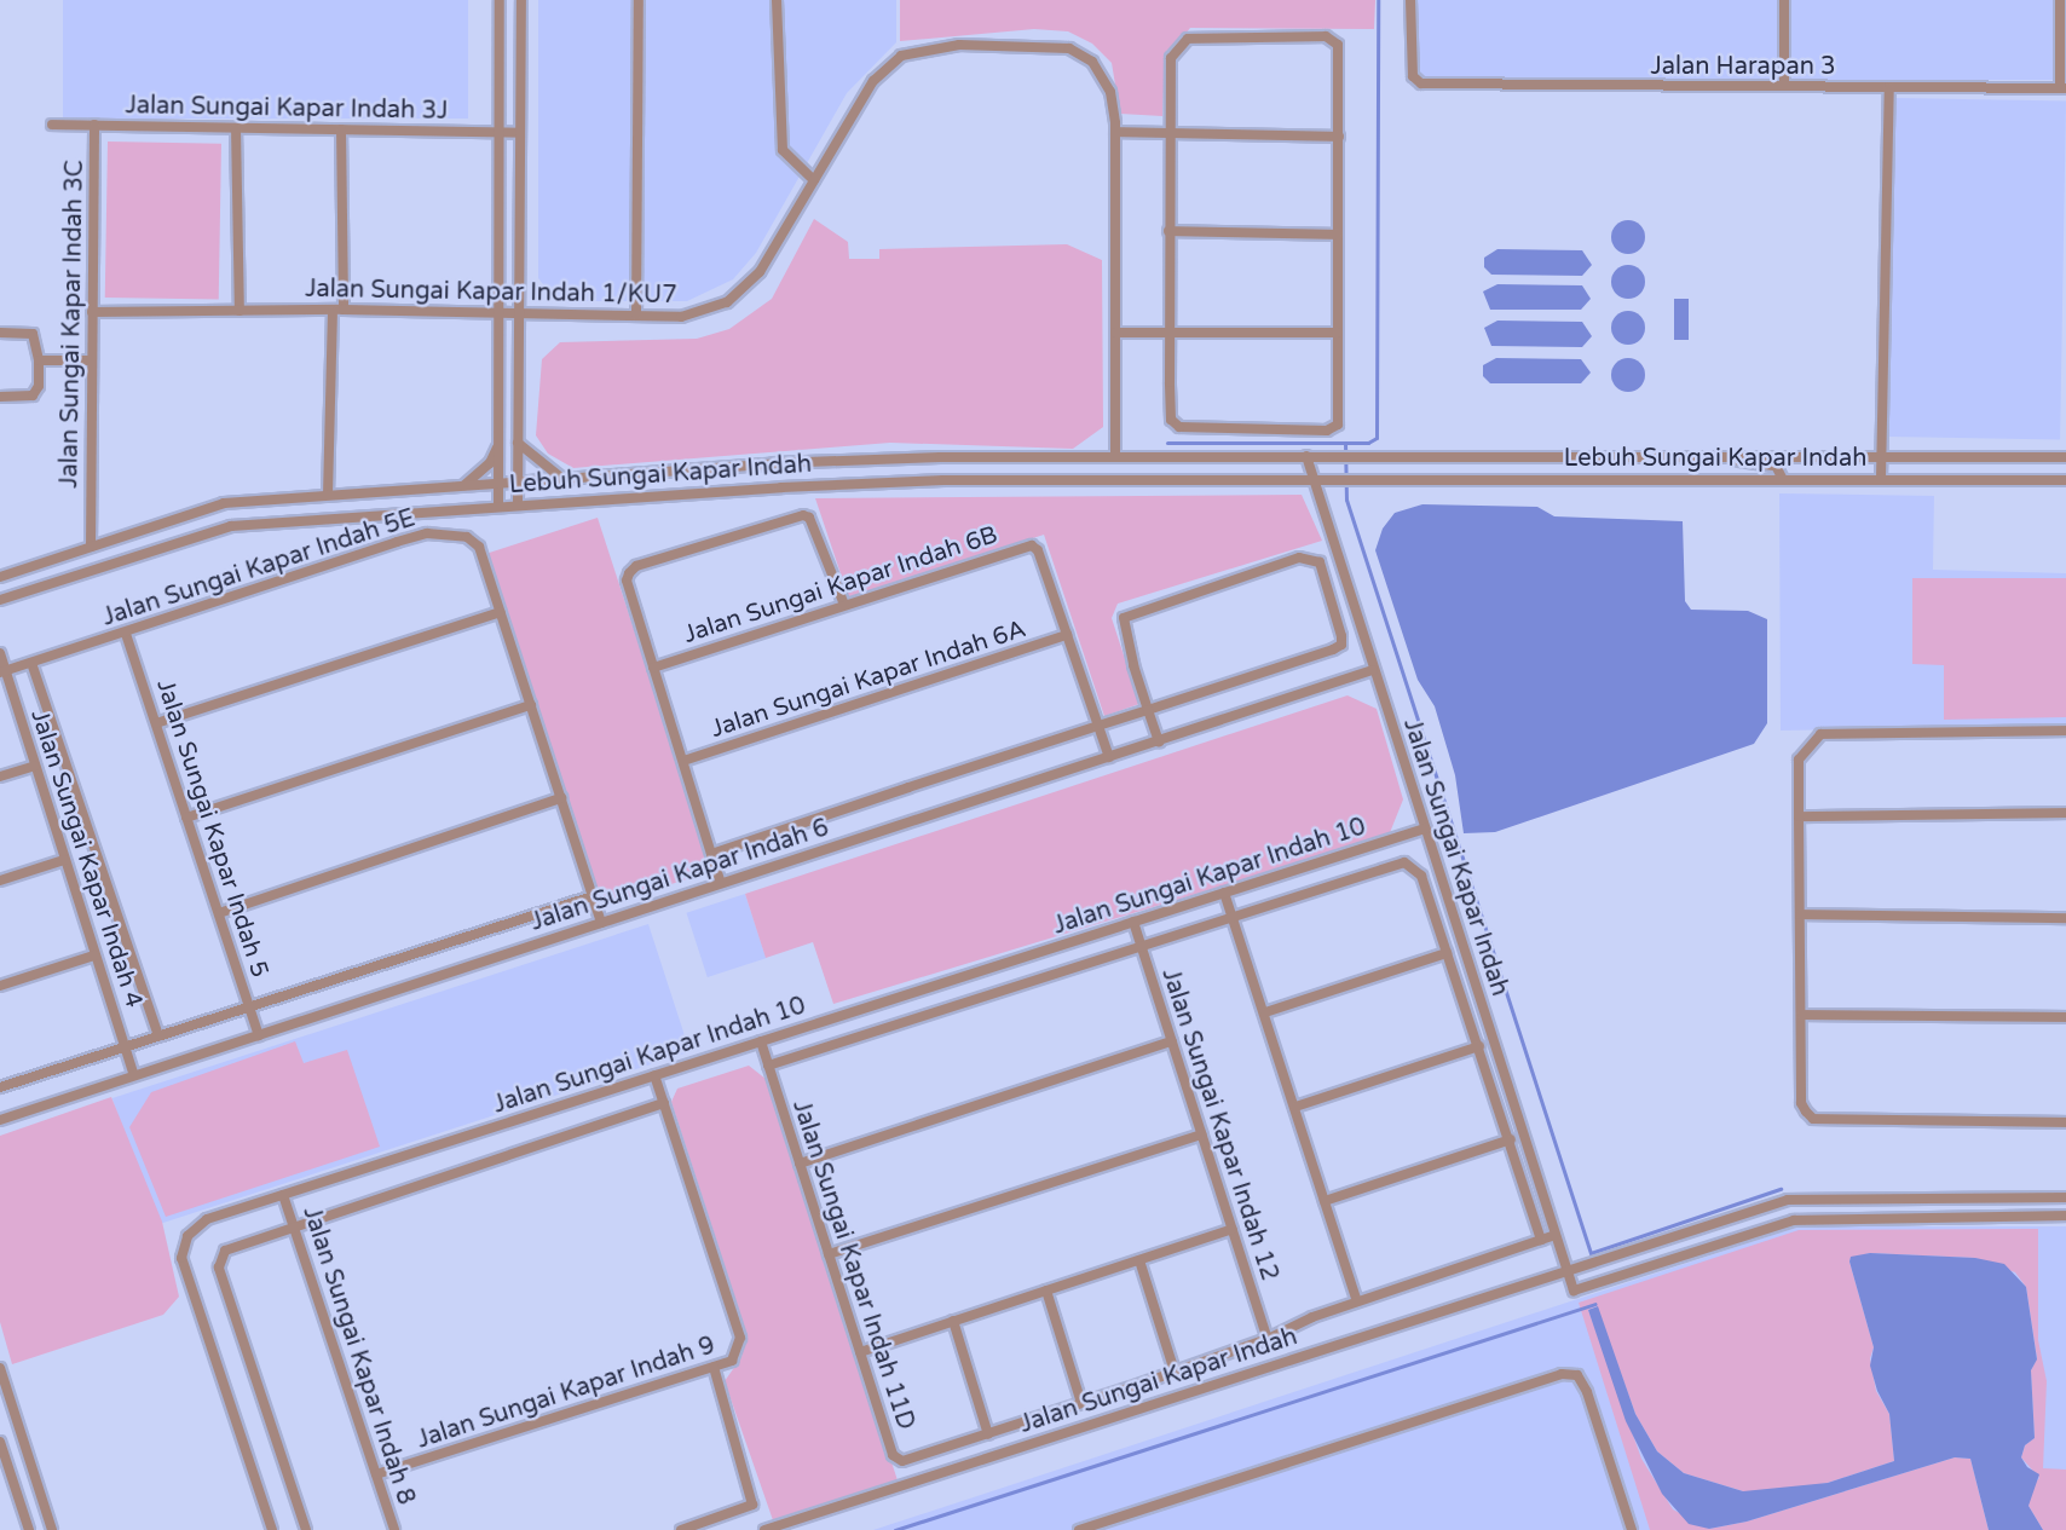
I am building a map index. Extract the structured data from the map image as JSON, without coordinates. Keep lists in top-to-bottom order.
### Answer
{
  "streets": {
    "street": [
      "Jalan Harapan 3",
      "Jalan Sungai Kapar Indah 3J",
      "Jalan Sungai Kapar Indah 1/KU7",
      "Jalan Sungai Kapar Indah 3C",
      "Lebuh Sungai Kapar Indah",
      "Jalan Sungai Kapar Indah 5E",
      "Jalan Sungai Kapar Indah 6B",
      "Jalan Sungai Kapar Indah 6A",
      "Jalan Sungai Kapar Indah 5",
      "Jalan Sungai Kapar Indah",
      "Jalan Sungai Kapar Indah 4",
      "Jalan Sungai Kapar Indah 6",
      "Jalan Sungai Kapar Indah 10",
      "Jalan Sungai Kapar Indah 12",
      "Jalan Sungai Kapar Indah 11D",
      "Jalan Sungai Kapar Indah 8",
      "Jalan Sungai Kapar Indah 9"
    ]
  },
  "crossings": [
    ["Jalan Sungai Kapar Indah 3J", "Jalan Sungai Kapar Indah 3C"],
    ["Jalan Sungai Kapar Indah 1/KU7", "Jalan Sungai Kapar Indah 3C"],
    ["Jalan Sungai Kapar Indah 1/KU7", "Lebuh Sungai Kapar Indah"],
    ["Jalan Sungai Kapar Indah 3C", "Lebuh Sungai Kapar Indah"],
    ["Lebuh Sungai Kapar Indah", "Jalan Sungai Kapar Indah"],
    ["Jalan Sungai Kapar Indah 5E", "Jalan Sungai Kapar Indah 5"],
    ["Jalan Sungai Kapar Indah 5E", "Jalan Sungai Kapar Indah 4"],
    ["Jalan Sungai Kapar Indah 5E", "Jalan Sungai Kapar Indah 6"],
    ["Jalan Sungai Kapar Indah 6B", "Jalan Sungai Kapar Indah 6A"],
    ["Jalan Sungai Kapar Indah 6B", "Jalan Sungai Kapar Indah 6"],
    ["Jalan Sungai Kapar Indah 6A", "Jalan Sungai Kapar Indah 6"],
    ["Jalan Sungai Kapar Indah 5", "Jalan Sungai Kapar Indah 6"],
    ["Jalan Sungai Kapar Indah", "Jalan Sungai Kapar Indah 6"],
    ["Jalan Sungai Kapar Indah", "Jalan Sungai Kapar Indah 10"],
    ["Jalan Sungai Kapar Indah", "Jalan Sungai Kapar Indah 11D"],
    ["Jalan Sungai Kapar Indah 4", "Jalan Sungai Kapar Indah 6"],
    ["Jalan Sungai Kapar Indah 10", "Jalan Sungai Kapar Indah 12"],
    ["Jalan Sungai Kapar Indah 10", "Jalan Sungai Kapar Indah 11D"],
    ["Jalan Sungai Kapar Indah 10", "Jalan Sungai Kapar Indah 8"],
    ["Jalan Sungai Kapar Indah 10", "Jalan Sungai Kapar Indah 9"],
    ["Jalan Sungai Kapar Indah 12", "Jalan Sungai Kapar Indah 11D"],
    ["Jalan Sungai Kapar Indah 8", "Jalan Sungai Kapar Indah 9"]
  ]
}
